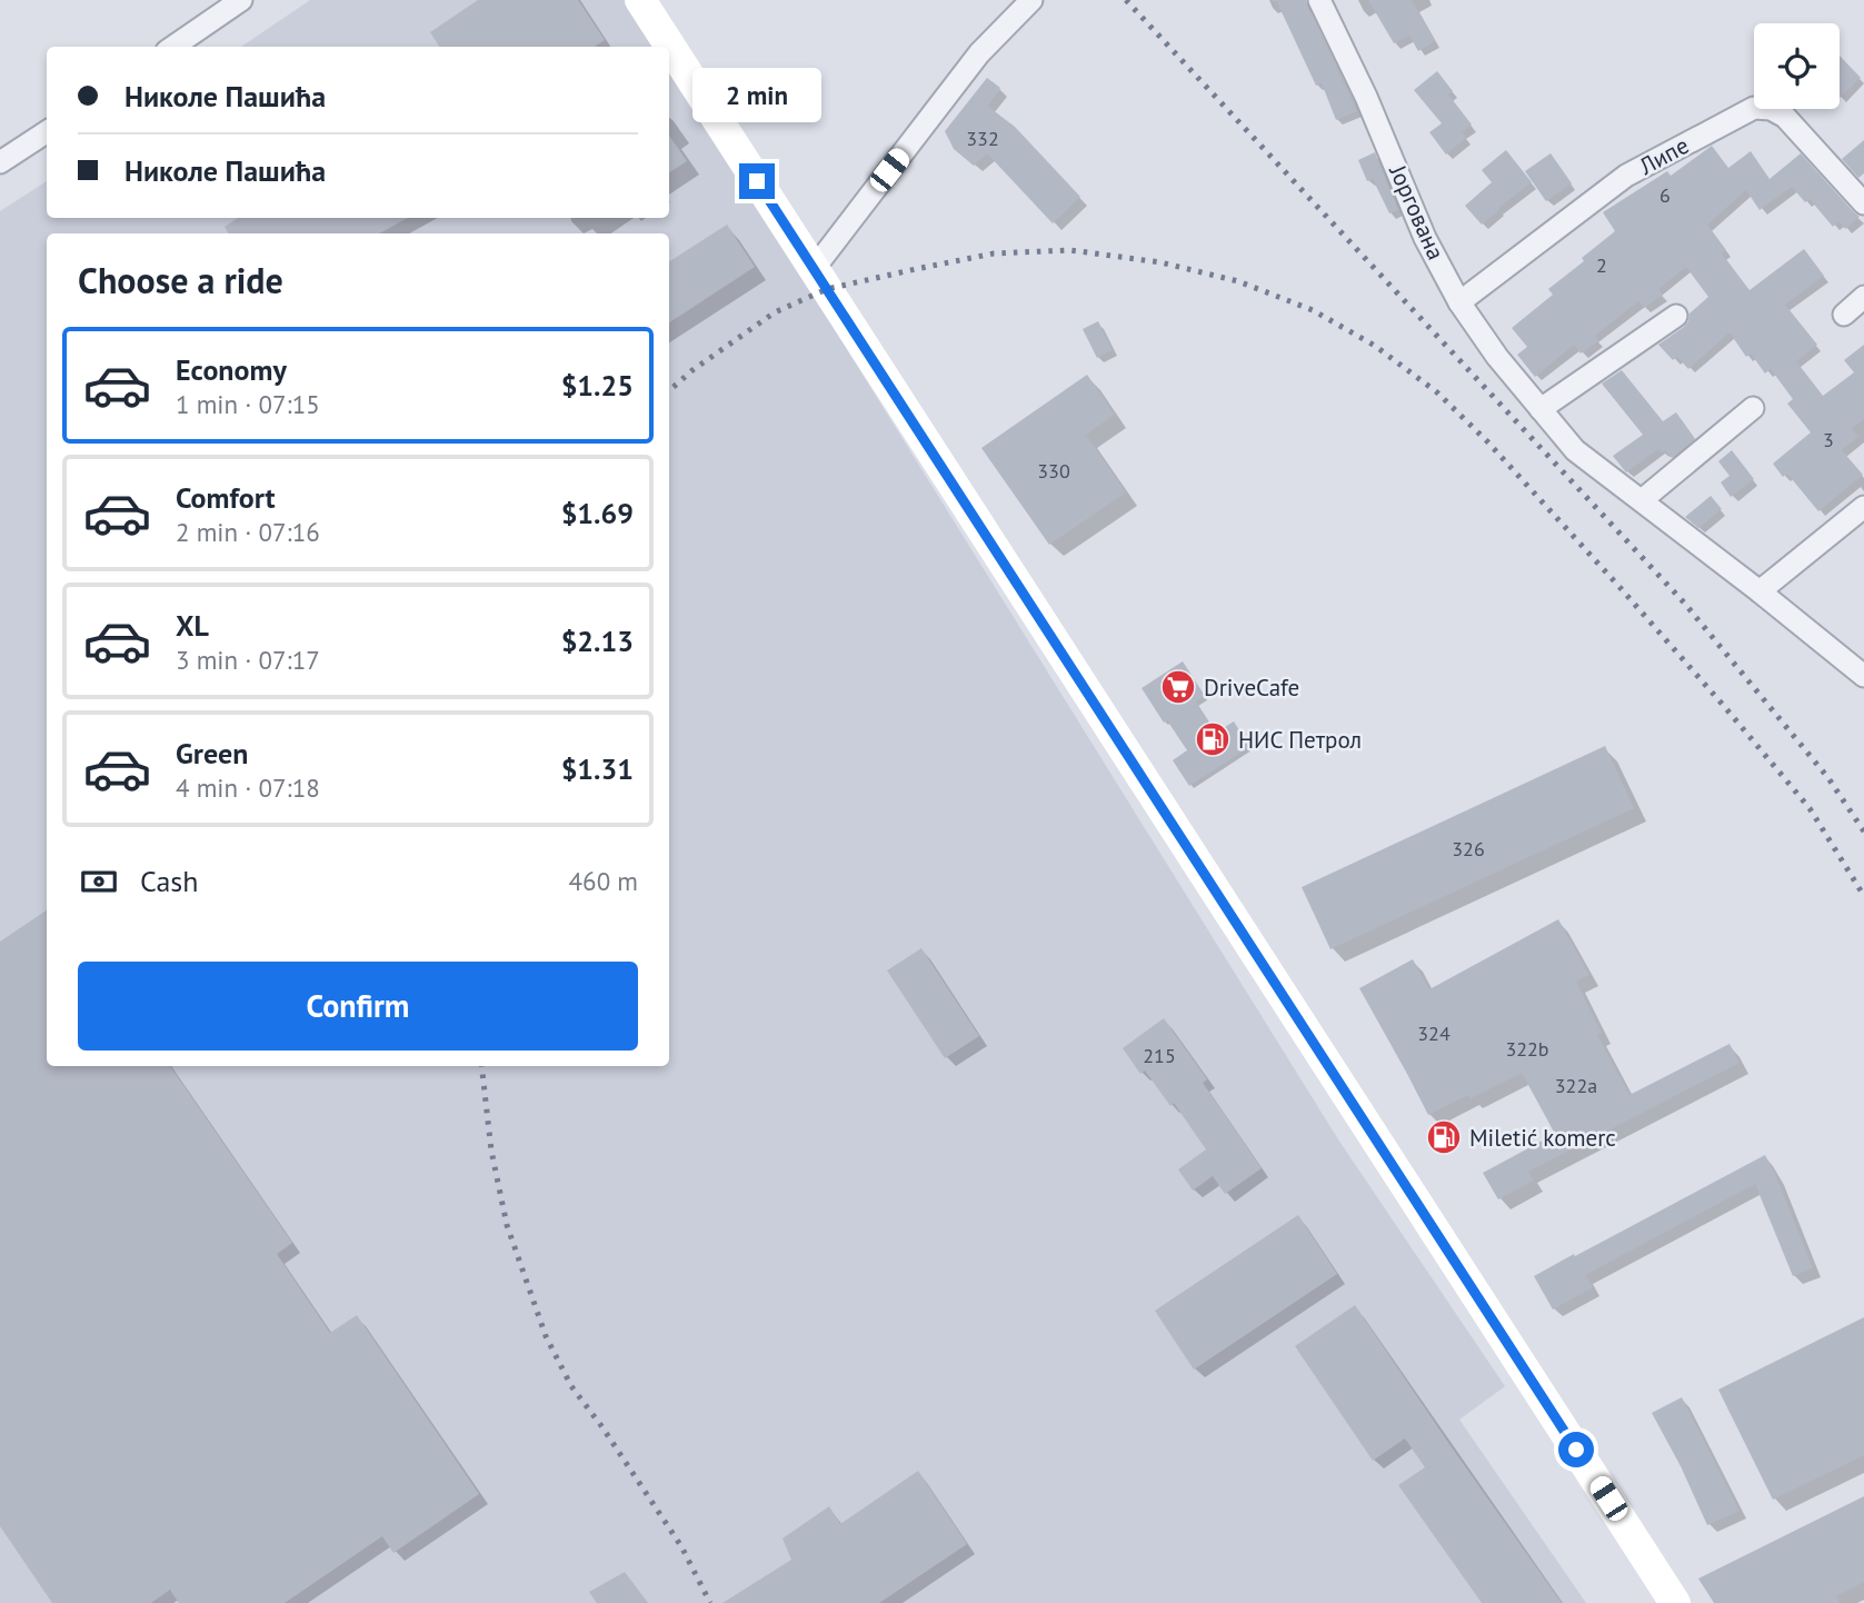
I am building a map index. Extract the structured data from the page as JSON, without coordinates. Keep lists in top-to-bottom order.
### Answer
{
  "streets": {
    "street": ["Липе", "Јоргована"]
  },
  "crossings": [
    ["Липе", "Јоргована"]
  ],
  "places": {
    "supermarket": ["DriveCafe"],
    "fuel station": ["НИС Петрол", "Miletić komerc"]
  },
  "house_numbers": [
    "332",
    "6",
    "2",
    "3",
    "330",
    "326",
    "324",
    "322b",
    "215",
    "322a"
  ],
  "page": {
    "banner": ["Николе Пашића", "Николе Пашића"],
    "bubble": "2 min",
    "heading": "Choose a ride",
    "list": [
      {
        "name": "Economy",
        "note": "1 min · 07:15",
        "value": "$1.25"
      },
      {
        "name": "Comfort",
        "note": "2 min · 07:16",
        "value": "$1.69"
      },
      {
        "name": "XL",
        "note": "3 min · 07:17",
        "value": "$2.13"
      },
      {
        "name": "Green",
        "note": "4 min · 07:18",
        "value": "$1.31"
      }
    ],
    "pay": ["Cash", "460 m"],
    "buttons": "Confirm"
  }
}
